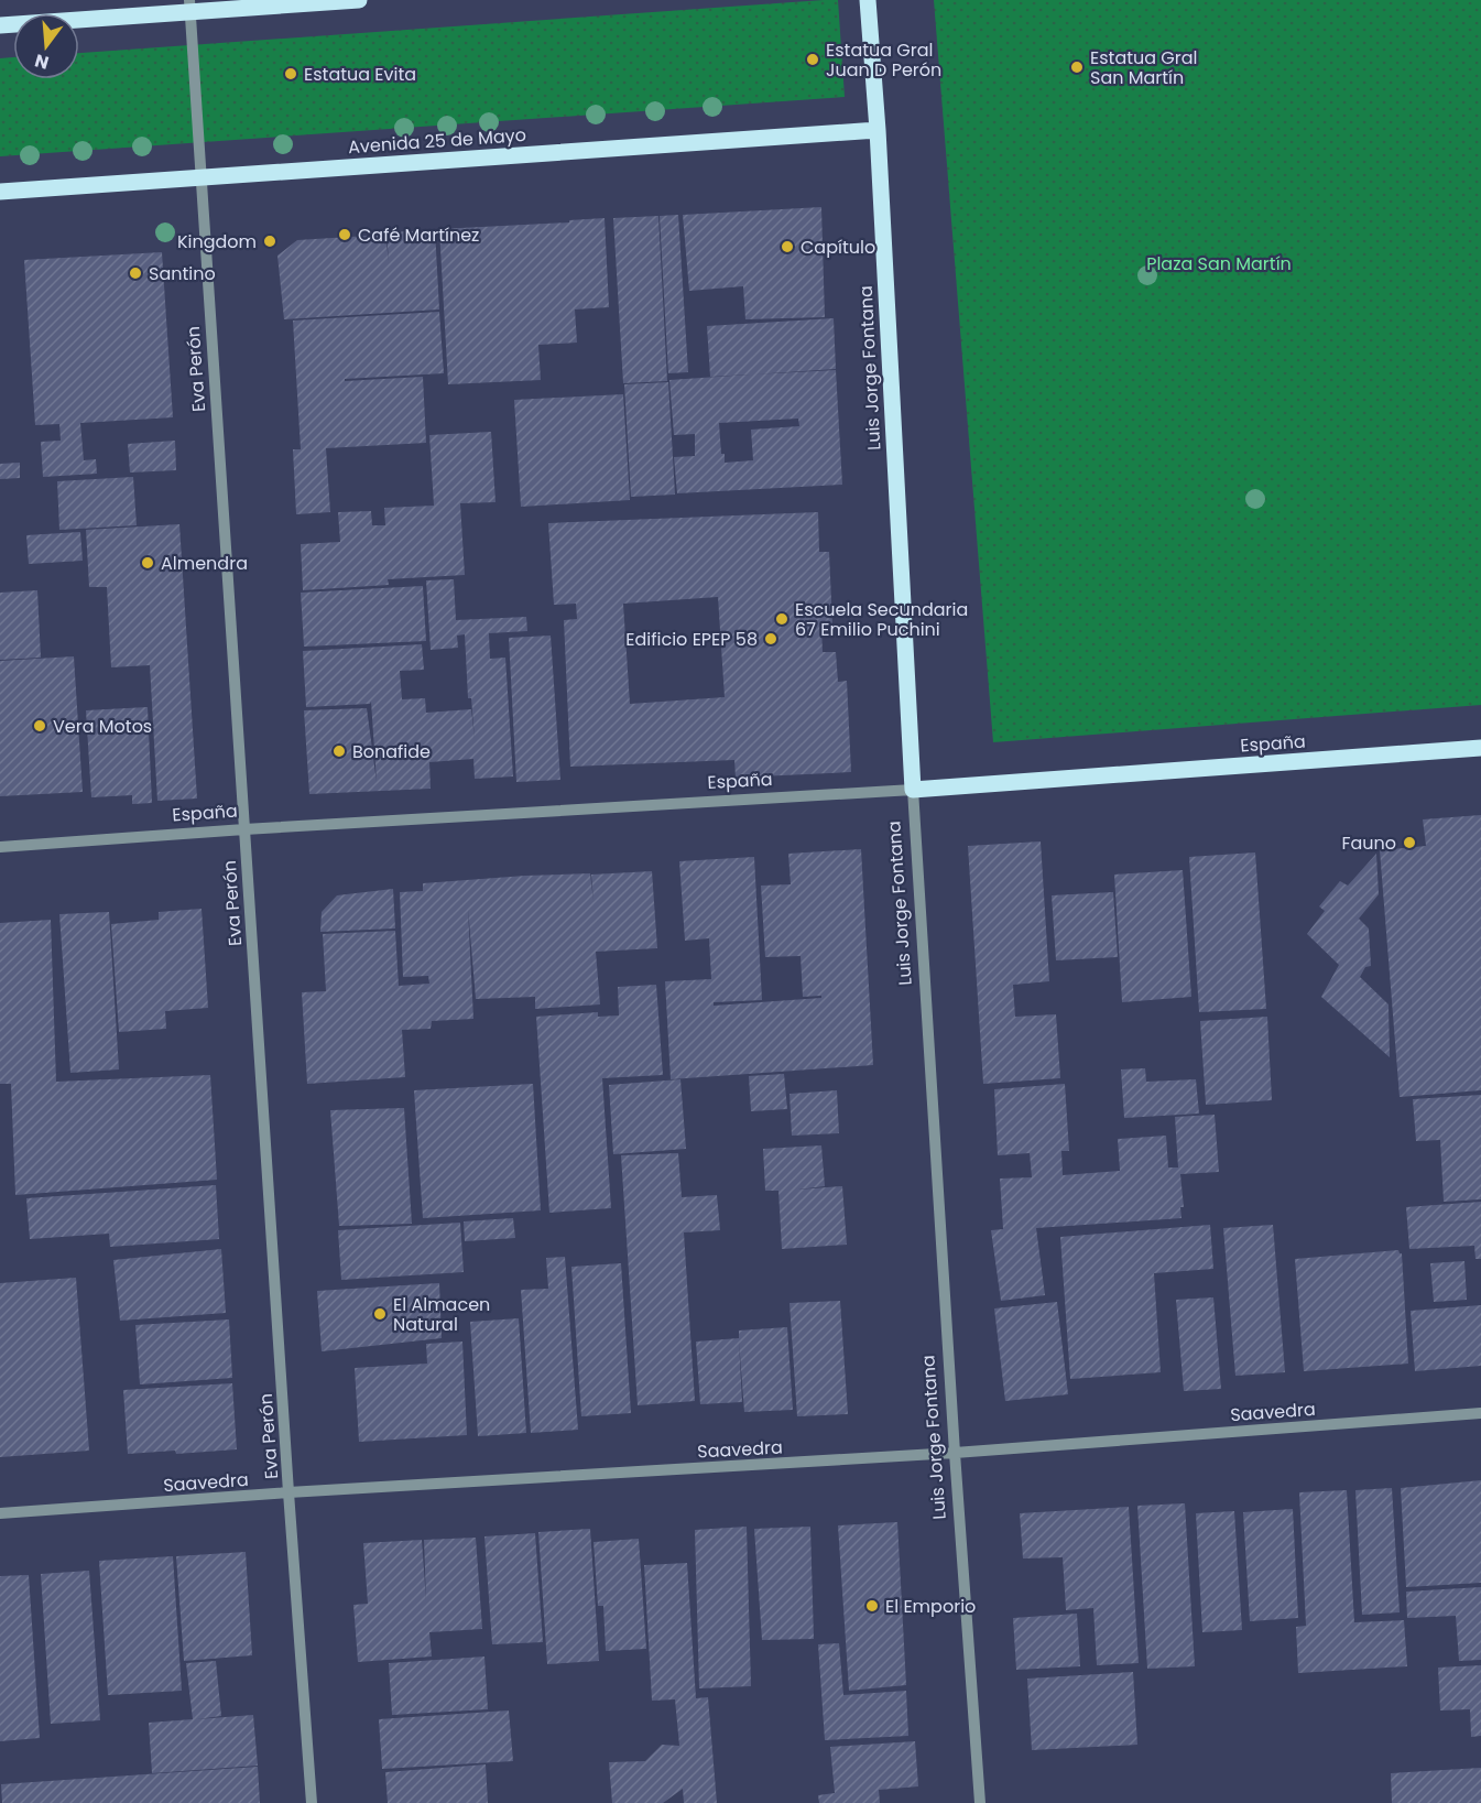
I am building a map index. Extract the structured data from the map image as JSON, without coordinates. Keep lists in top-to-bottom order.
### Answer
{
  "streets": {
    "main road": ["Avenida 25 de Mayo", "Luis Jorge Fontana", "España"],
    "street": ["Eva Perón", "Saavedra"]
  },
  "crossings": [
    ["Avenida 25 de Mayo", "Luis Jorge Fontana"],
    ["Avenida 25 de Mayo", "Eva Perón"],
    ["Luis Jorge Fontana", "España"],
    ["Luis Jorge Fontana", "Saavedra"],
    ["Eva Perón", "España"],
    ["Eva Perón", "Saavedra"]
  ],
  "parks": ["Plaza San Martín"],
  "places": [
    "Estatua Gral Juan D Perón",
    "Estatua Gral San Martín",
    "Estatua Evita",
    "Café Martínez",
    "Kingdom",
    "Capítulo",
    "Santino",
    "Almendra",
    "Escuela Secundaria 67 Emilio Puchini",
    "Edificio EPEP 58",
    "Vera Motos",
    "Bonafide",
    "Fauno",
    "El Almacen Natural",
    "El Emporio"
  ],
  "north": "bottom"
}
